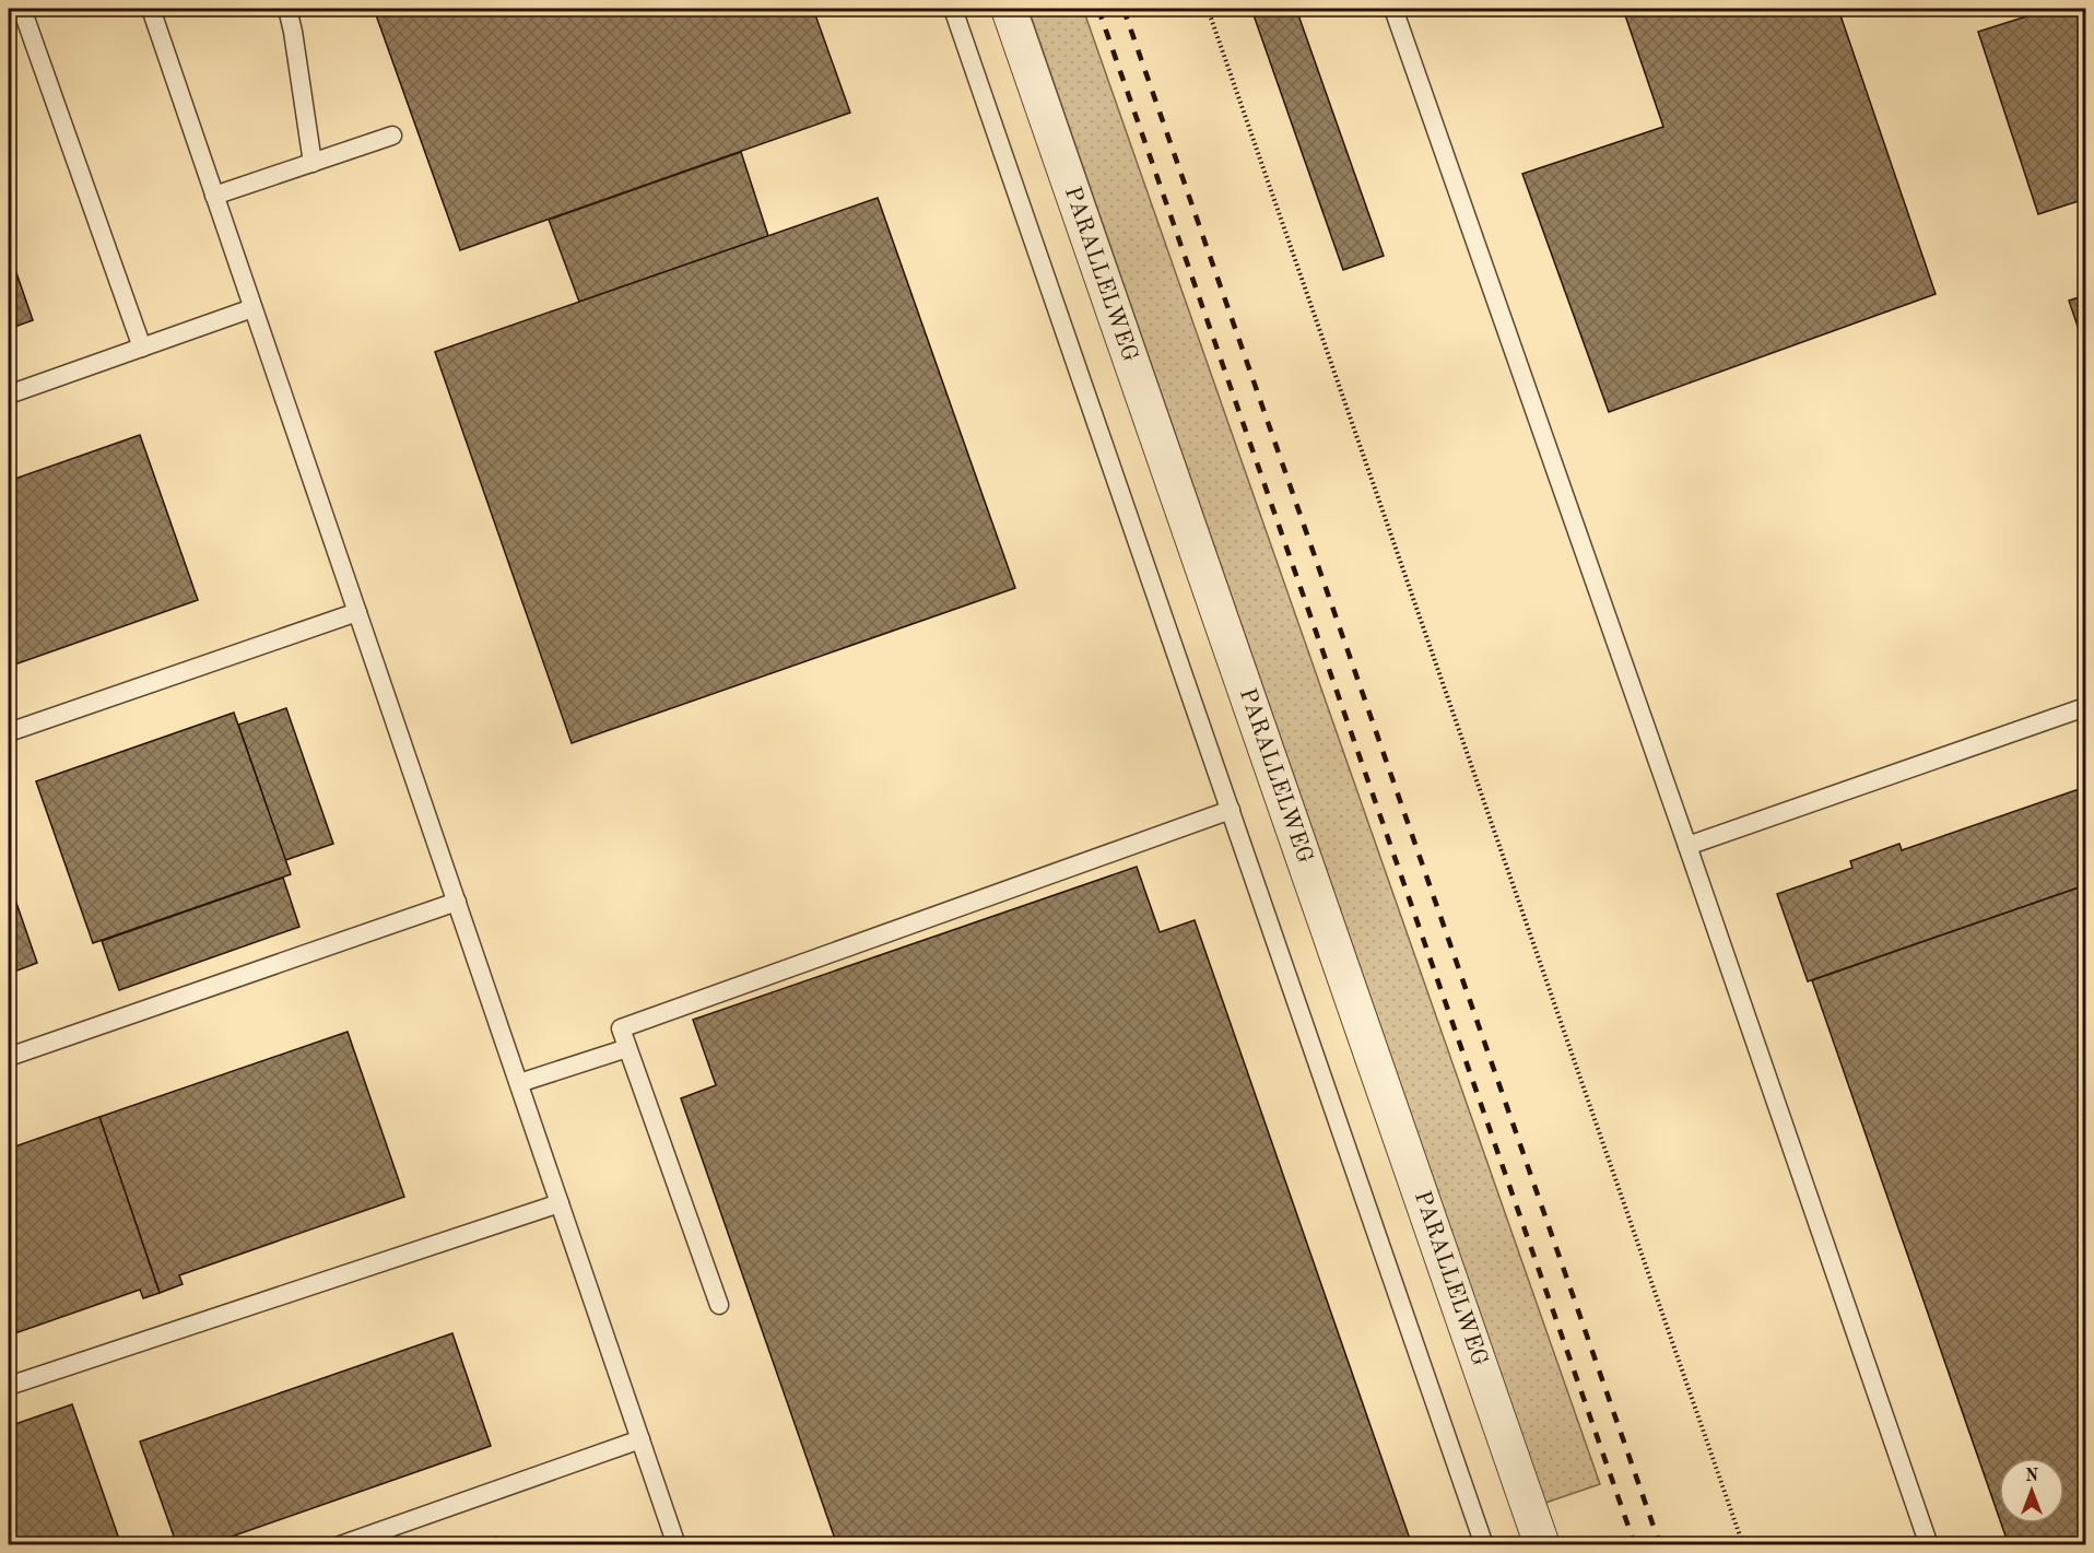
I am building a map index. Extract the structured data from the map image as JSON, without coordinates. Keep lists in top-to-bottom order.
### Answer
{
  "streets": {
    "street": ["PARALLELWEG"]
  },
  "north": "top"
}
